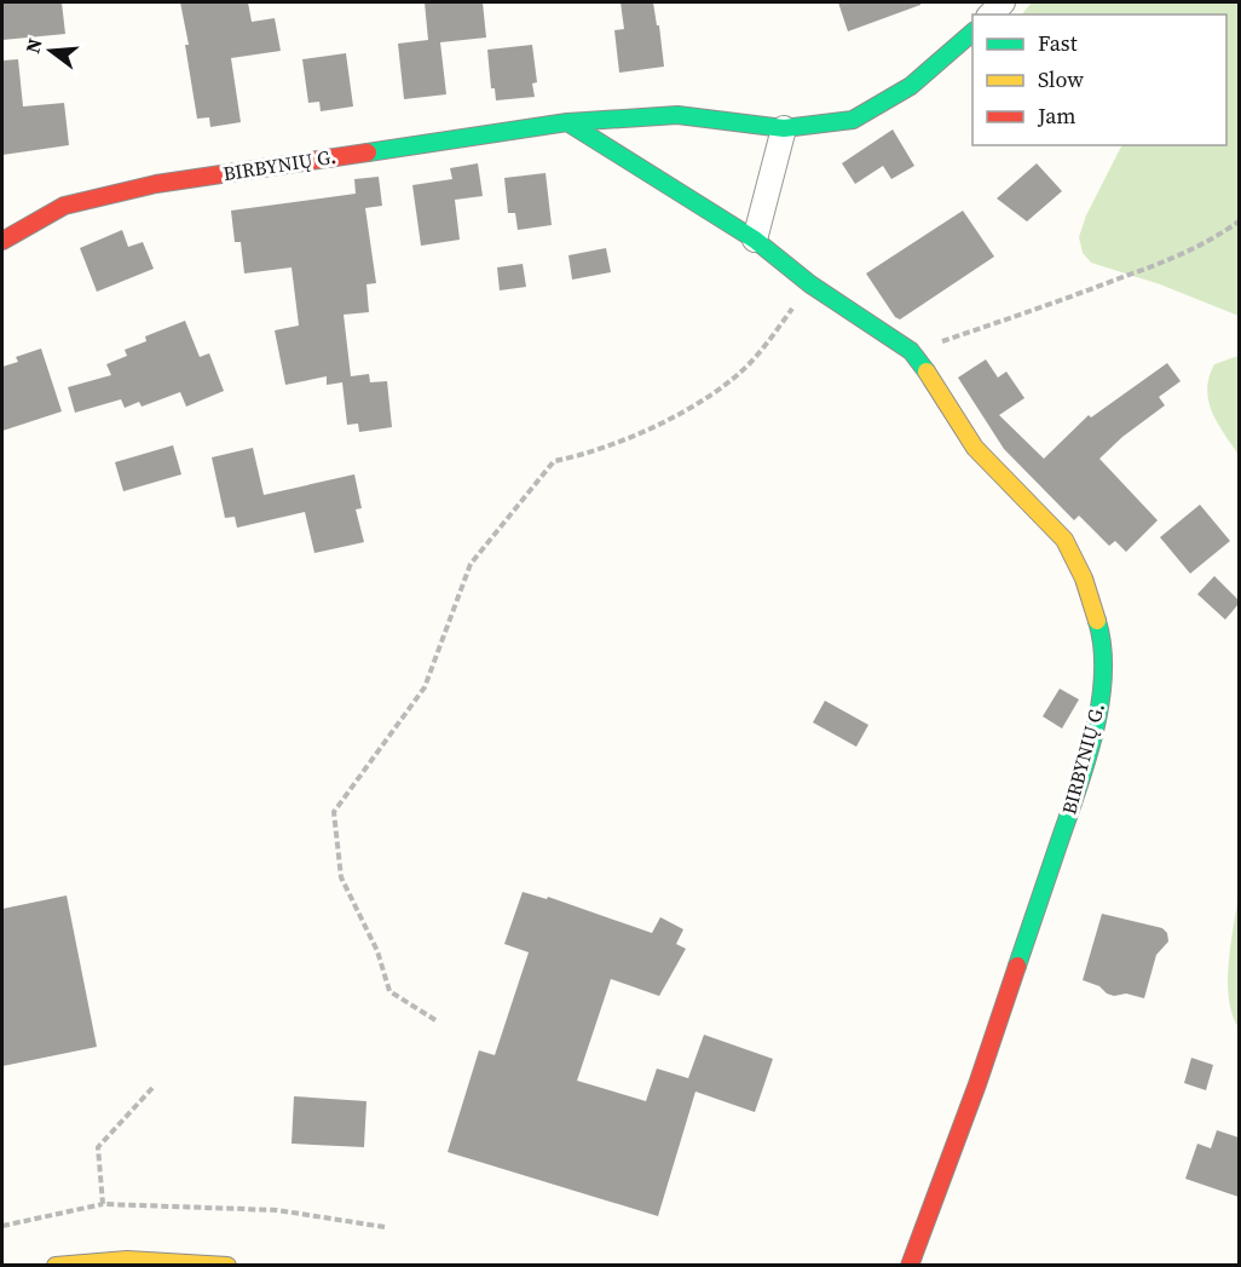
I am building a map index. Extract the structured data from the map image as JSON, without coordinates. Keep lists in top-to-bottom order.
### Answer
{
  "streets": {
    "street": ["BIRBYNIŲ G."]
  },
  "legend": ["Fast", "Slow", "Jam"],
  "north": "left"
}
